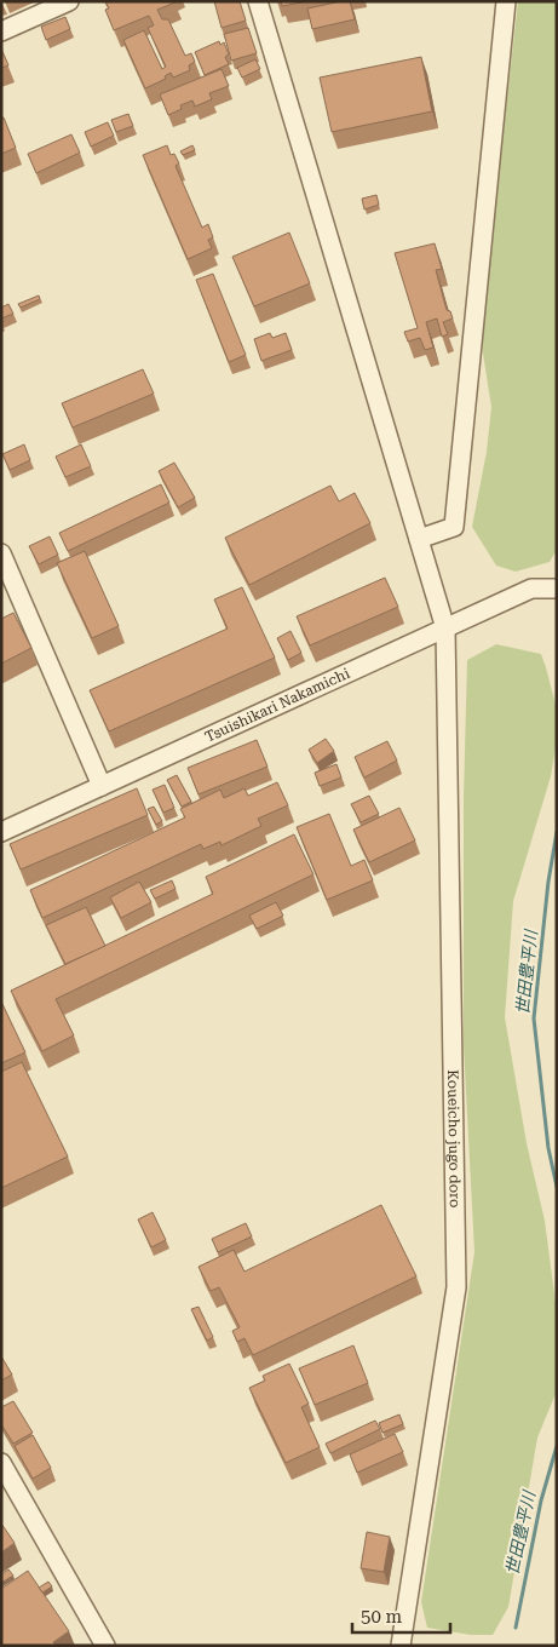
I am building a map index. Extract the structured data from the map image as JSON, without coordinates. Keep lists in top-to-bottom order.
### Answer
{
  "streets": {
    "street": ["Tsuishikari Nakamichi", "Koueicho jugo doro"]
  },
  "crossings": [
    ["Tsuishikari Nakamichi", "Koueicho jugo doro"]
  ],
  "water": ["世田豊平川"],
  "scale_bar": "50 m"
}
